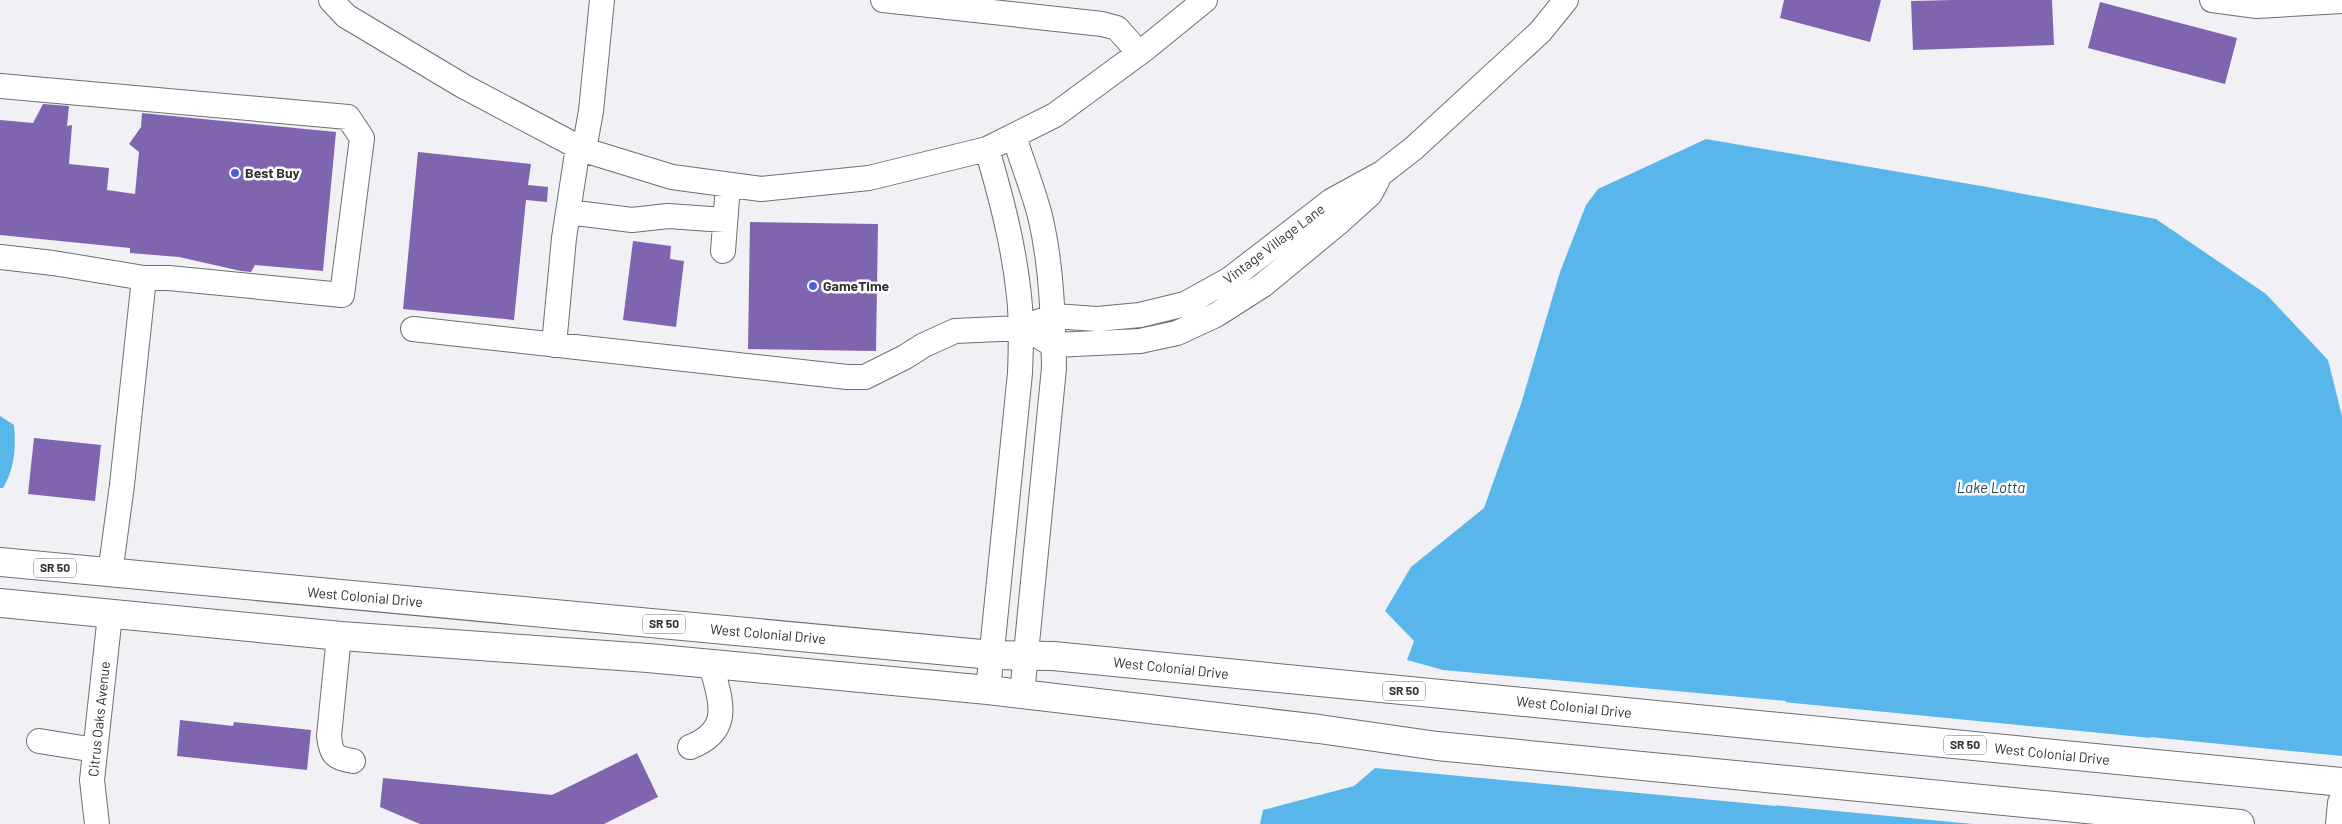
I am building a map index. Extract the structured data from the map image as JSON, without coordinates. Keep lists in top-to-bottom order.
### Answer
{
  "streets": {
    "highway": ["SR 50", "West Colonial Drive"],
    "street": ["Vintage Village Lane", "Citrus Oaks Avenue"]
  },
  "water": ["Lake Lotta"],
  "places": ["Best Buy", "GameTime"]
}
